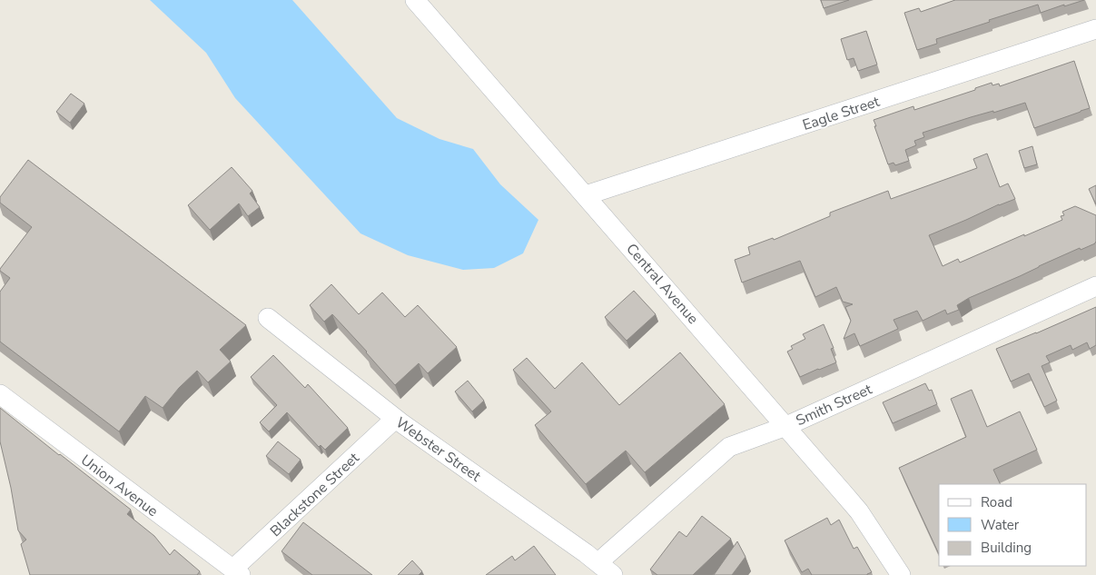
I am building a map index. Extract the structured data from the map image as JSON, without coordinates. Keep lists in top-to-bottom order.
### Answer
{
  "streets": {
    "street": [
      "Eagle Street",
      "Central Avenue",
      "Smith Street",
      "Webster Street",
      "Union Avenue",
      "Blackstone Street"
    ]
  },
  "crossings": [
    ["Eagle Street", "Central Avenue"],
    ["Central Avenue", "Smith Street"],
    ["Smith Street", "Webster Street"],
    ["Webster Street", "Blackstone Street"],
    ["Union Avenue", "Blackstone Street"]
  ],
  "legend": ["Road", "Water", "Building"]
}
